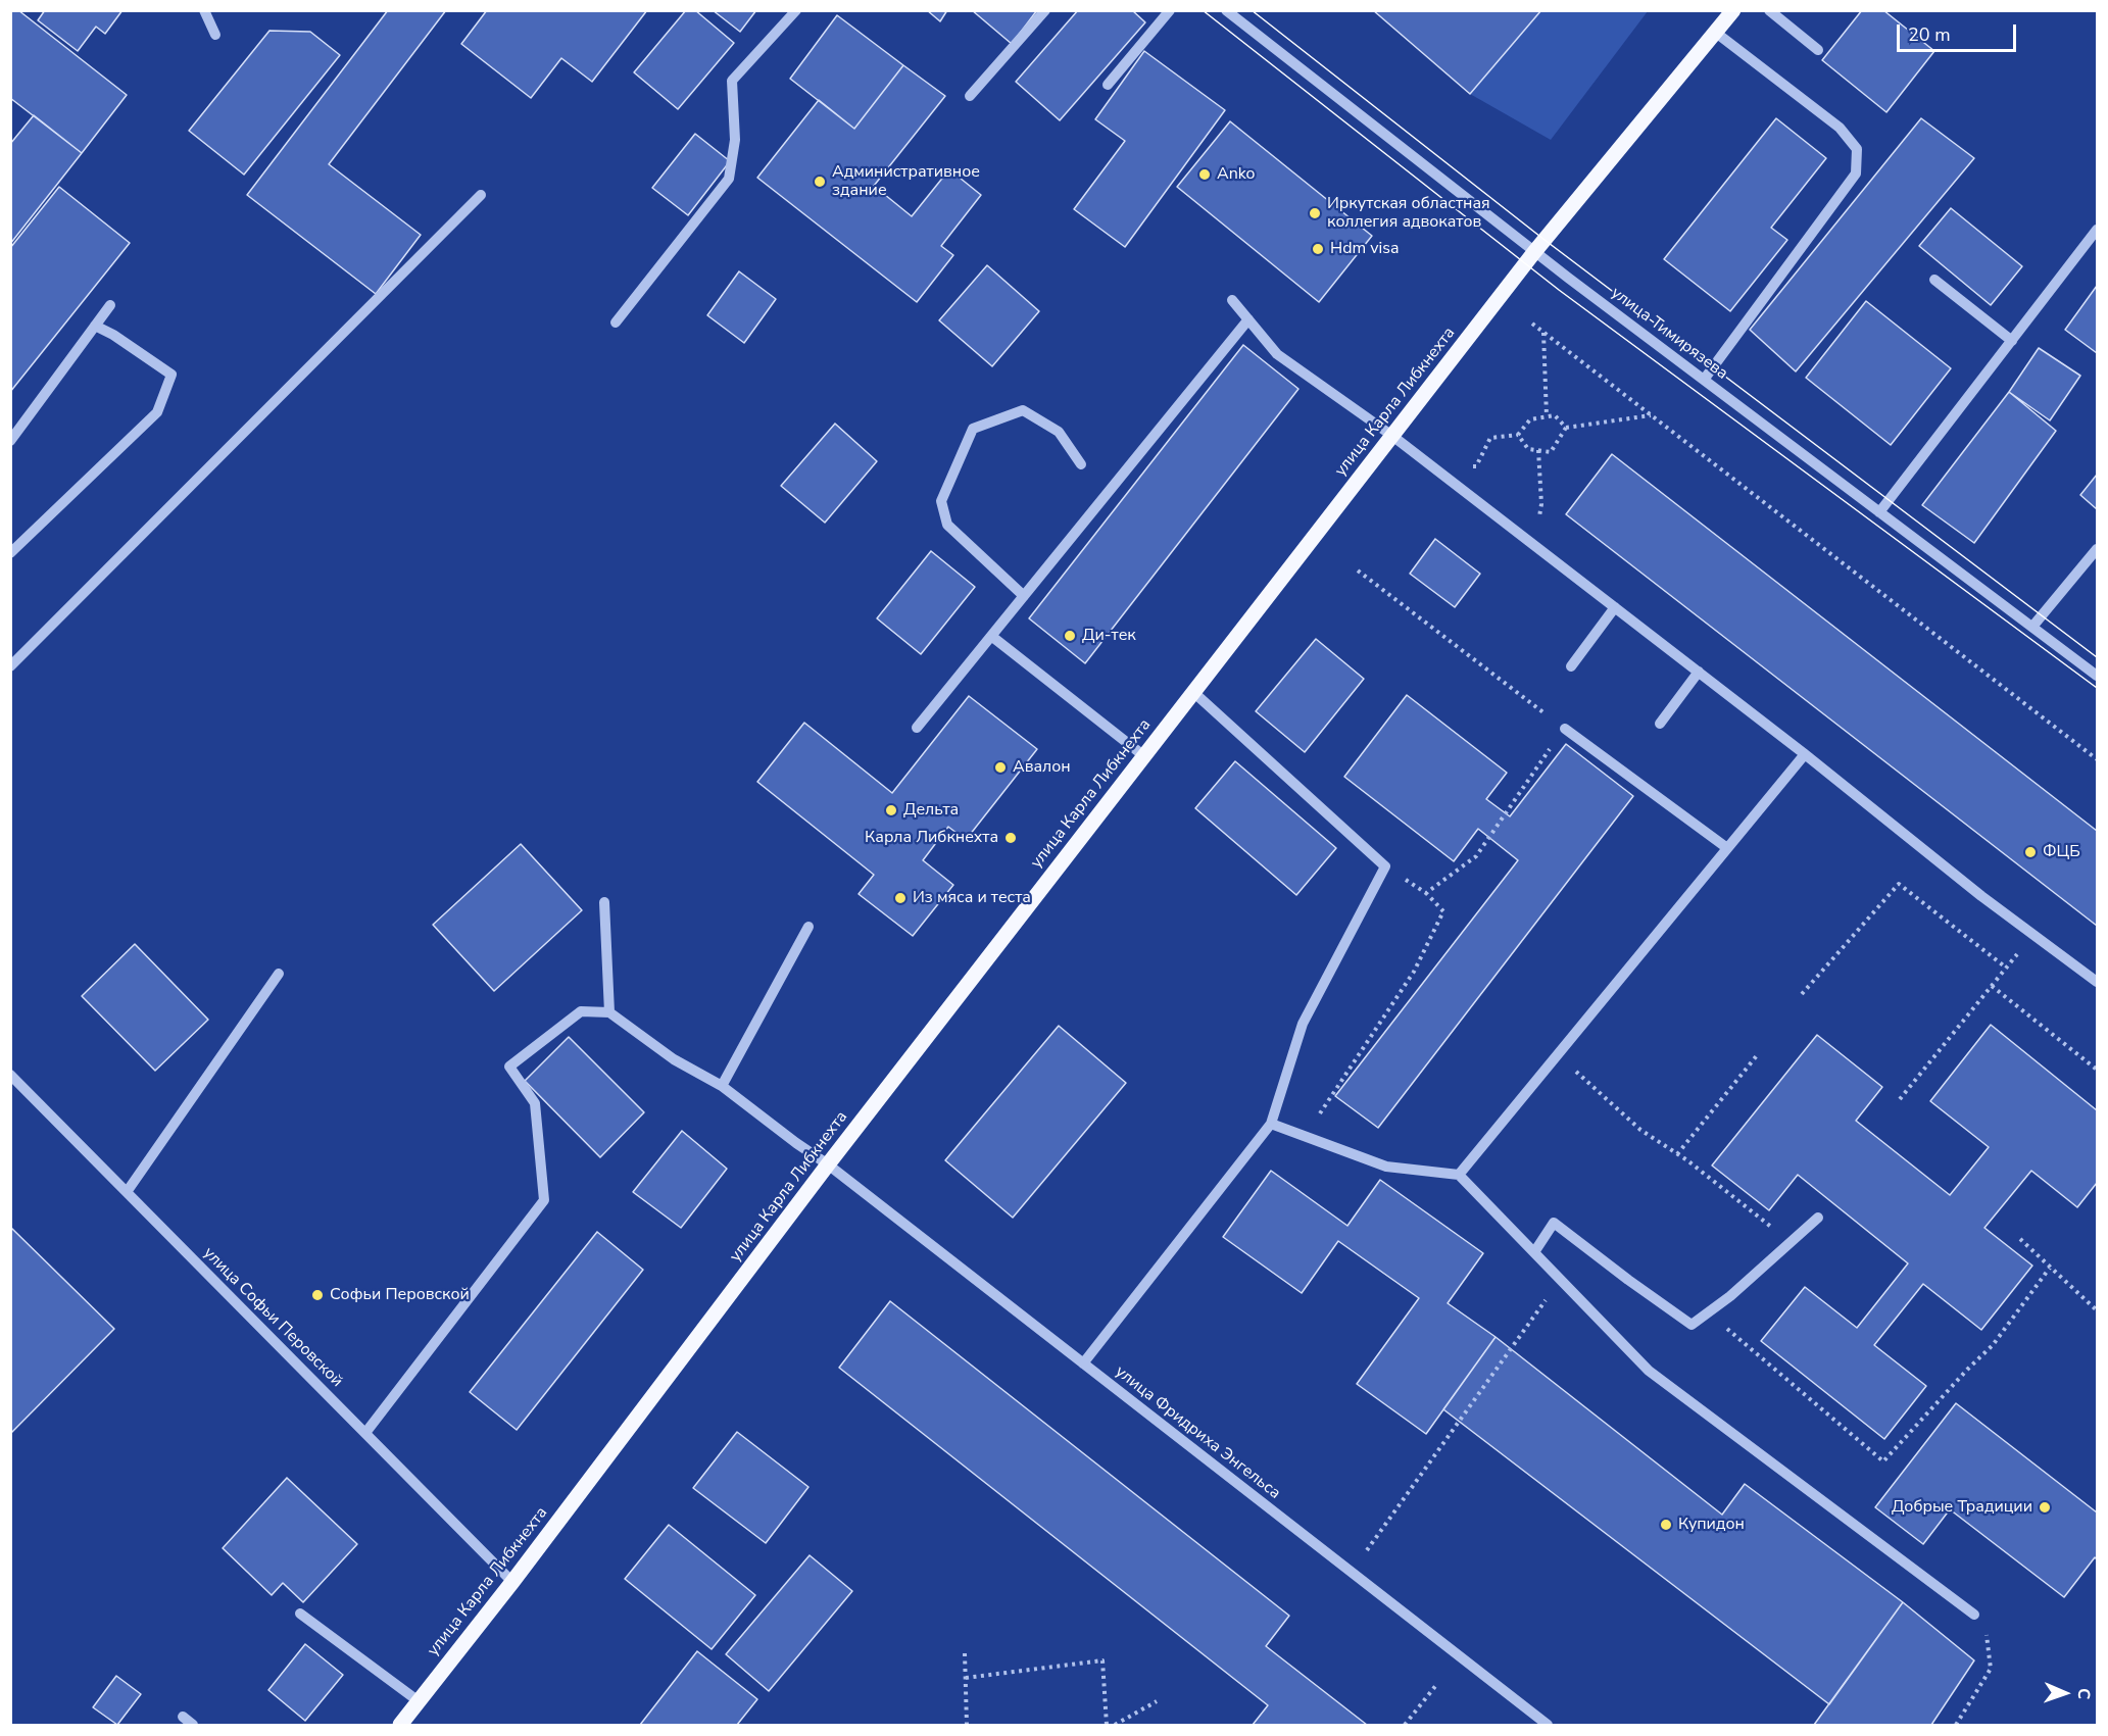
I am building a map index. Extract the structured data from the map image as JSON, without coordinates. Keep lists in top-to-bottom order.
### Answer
{
  "streets": {
    "main road": ["улица Карла Либкнехта"],
    "street": ["улица Тимирязева", "улица Софьи Перовской", "улица Фридриха Энгельса"]
  },
  "crossings": [
    ["улица Тимирязева", "улица Карла Либкнехта"],
    ["улица Карла Либкнехта", "улица Софьи Перовской"],
    ["улица Карла Либкнехта", "улица Фридриха Энгельса"]
  ],
  "places": [
    "Anko",
    "Административное здание",
    "Иркутская областная коллегия адвокатов",
    "Hdm visa",
    "Ди-тек",
    "Авалон",
    "Дельта",
    "Карла Либкнехта",
    "ФЦБ",
    "Из мяса и теста",
    "Софьи Перовской",
    "Добрые Традиции",
    "Купидон"
  ],
  "scale_bar": "20 m",
  "north": "right"
}
